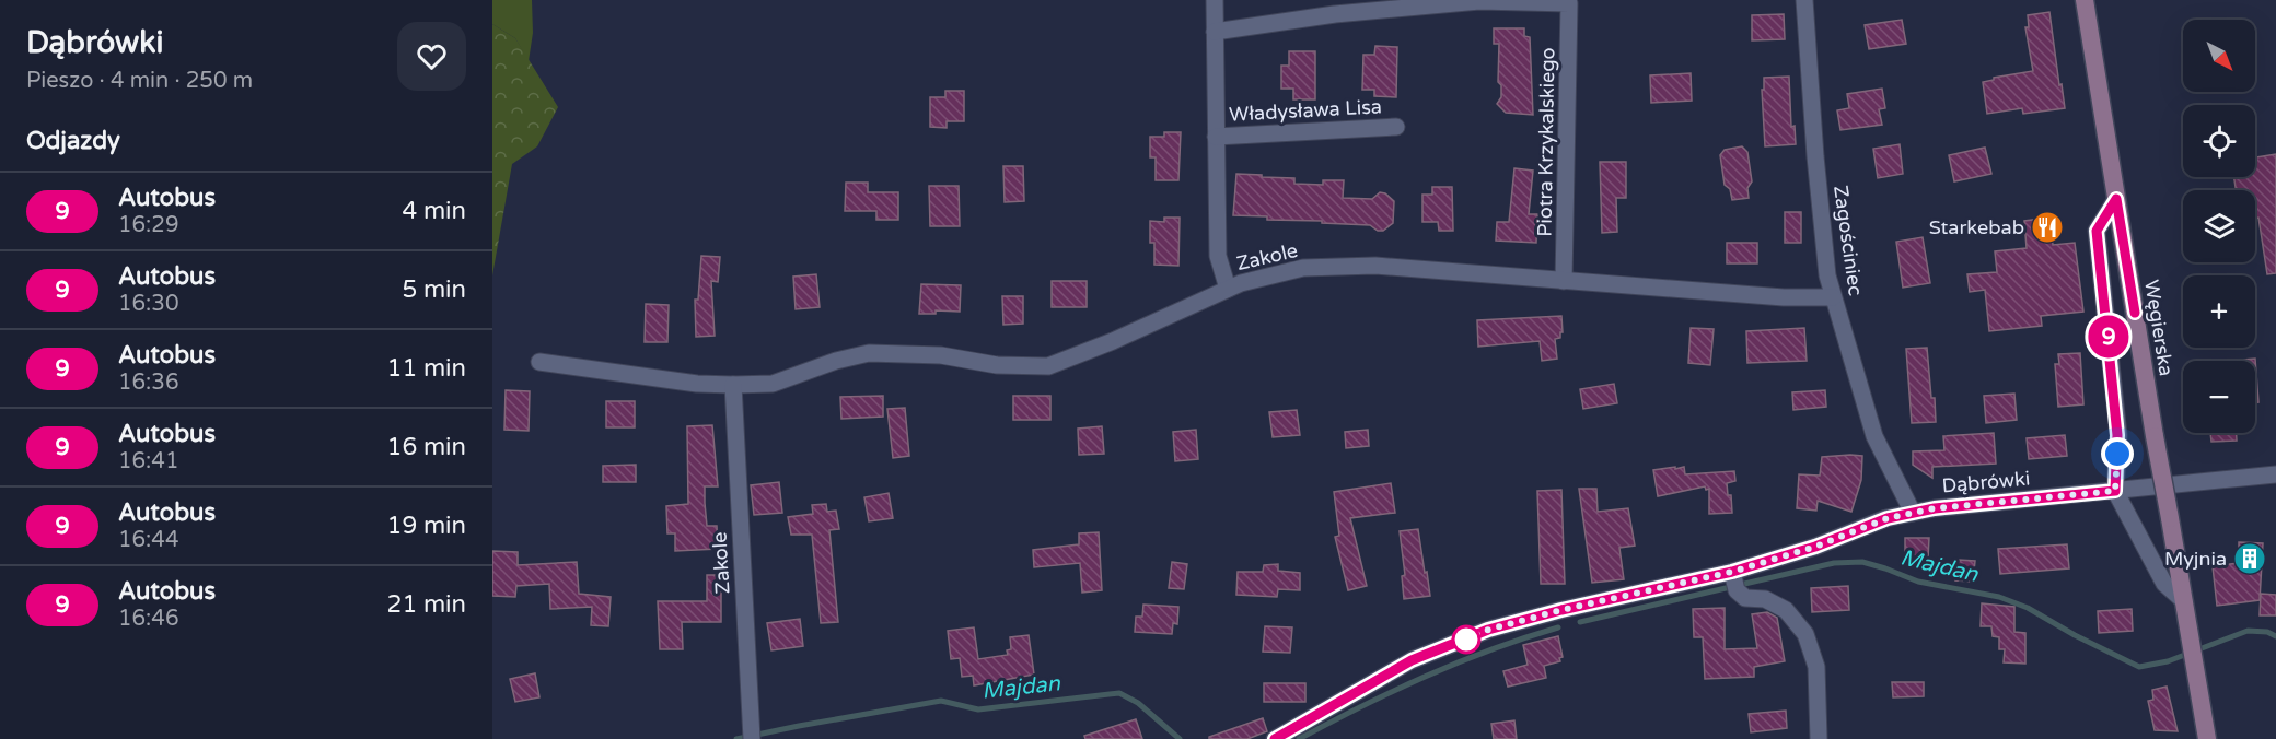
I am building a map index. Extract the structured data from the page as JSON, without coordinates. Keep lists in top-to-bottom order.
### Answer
{
  "streets": {
    "main road": ["Węgierska"],
    "street": [
      "Władysława Lisa",
      "Piotra Krzykalskiego",
      "Zagościniec",
      "Zakole",
      "Dąbrówki"
    ]
  },
  "crossings": [
    ["Władysława Lisa", "Piotra Krzykalskiego"],
    ["Władysława Lisa", "Zakole"],
    ["Piotra Krzykalskiego", "Zakole"],
    ["Zagościniec", "Zakole"],
    ["Zagościniec", "Dąbrówki"]
  ],
  "water": ["Majdan"],
  "places": {
    "restaurant": ["Starkebab"],
    "building": ["Myjnia"]
  },
  "lines": ["bus line 9"],
  "north": "bottom right",
  "page": {
    "heading": [
      ["Dąbrówki", "Pieszo · 4 min · 250 m"],
      "Odjazdy"
    ],
    "on_map": "9",
    "map_buttons": ["+", "−"],
    "list": [
      {
        "mark": "9",
        "name": "Autobus",
        "note": "16:29",
        "value": "4 min"
      },
      {
        "mark": "9",
        "name": "Autobus",
        "note": "16:30",
        "value": "5 min"
      },
      {
        "mark": "9",
        "name": "Autobus",
        "note": "16:36",
        "value": "11 min"
      },
      {
        "mark": "9",
        "name": "Autobus",
        "note": "16:41",
        "value": "16 min"
      },
      {
        "mark": "9",
        "name": "Autobus",
        "note": "16:44",
        "value": "19 min"
      },
      {
        "mark": "9",
        "name": "Autobus",
        "note": "16:46",
        "value": "21 min"
      }
    ]
  }
}
